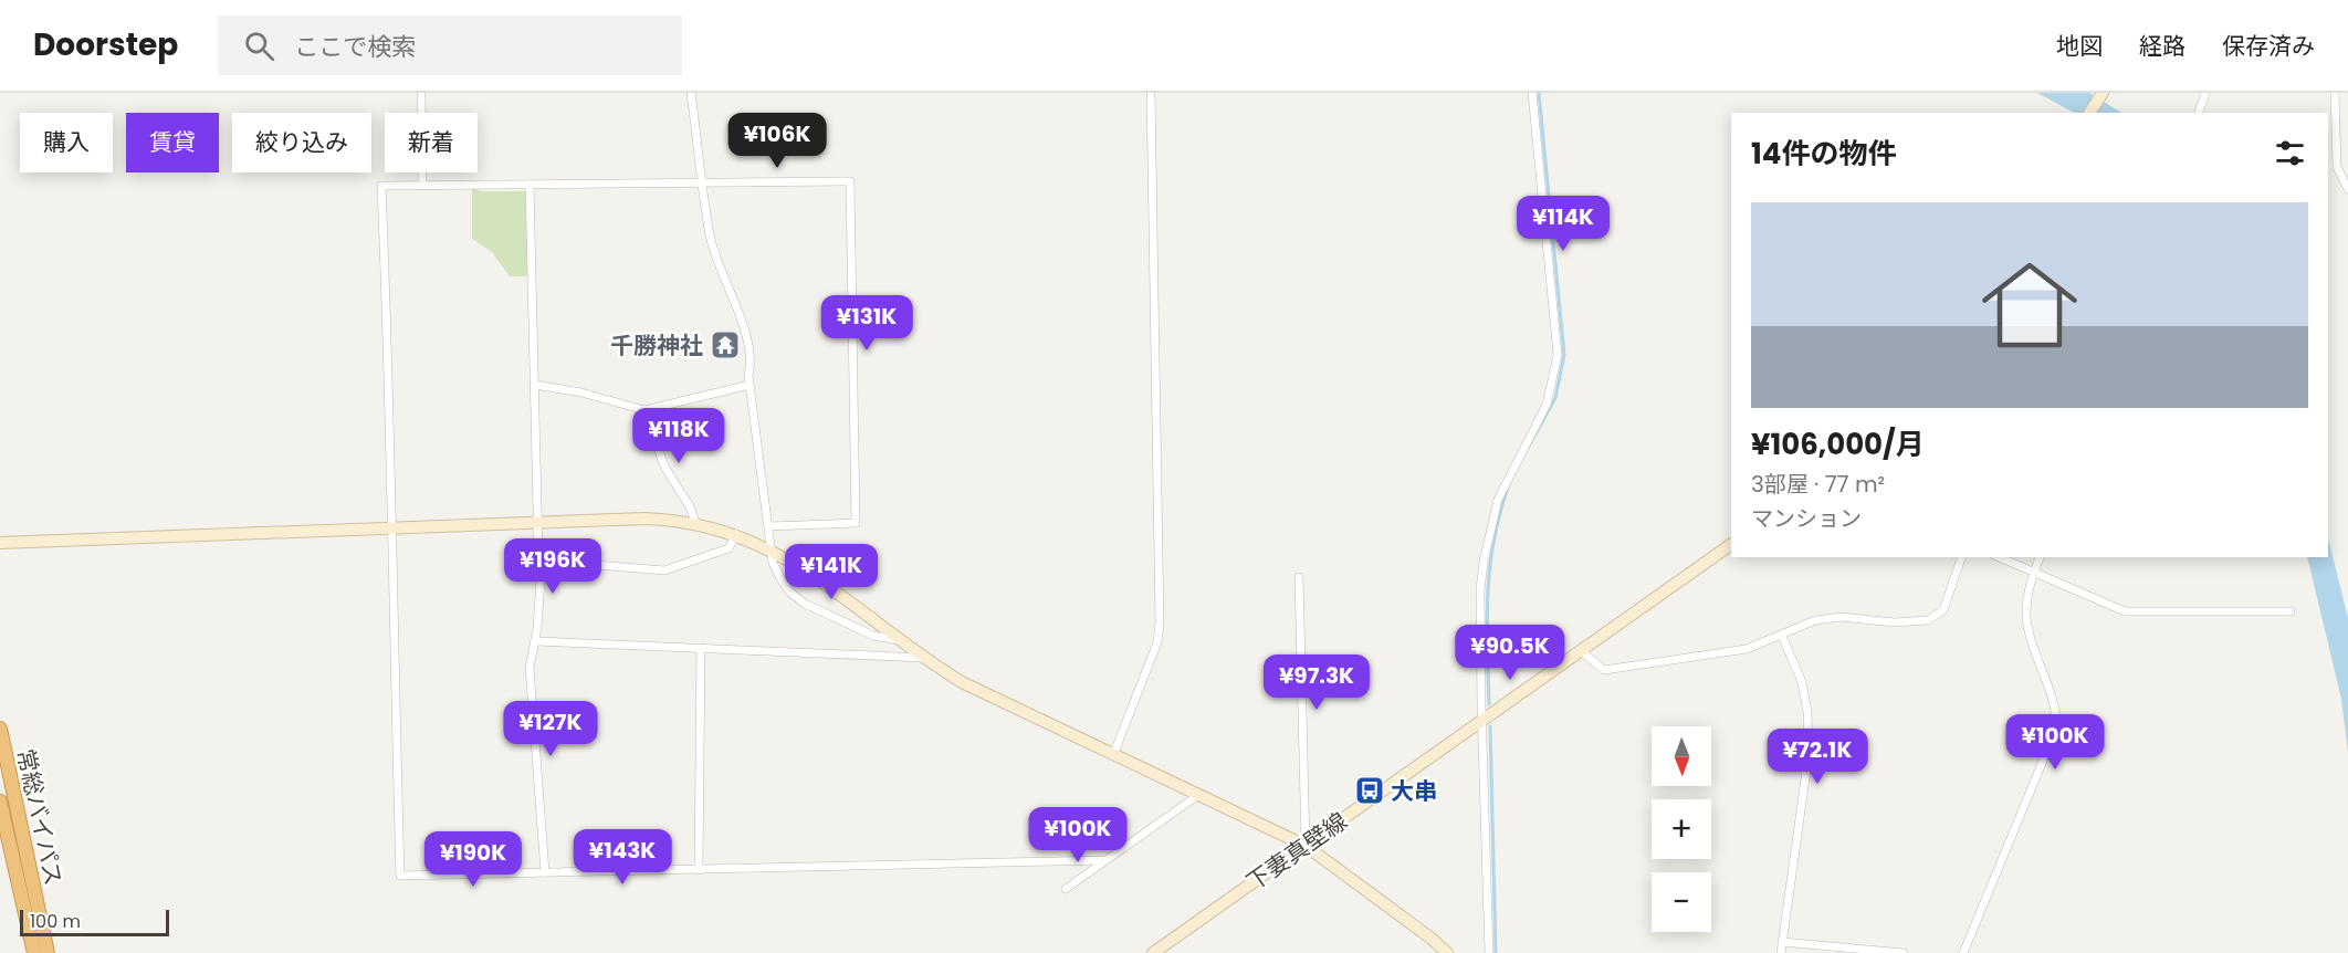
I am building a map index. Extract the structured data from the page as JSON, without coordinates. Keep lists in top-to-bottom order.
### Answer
{
  "streets": {
    "highway": ["常総バイパス"],
    "street": ["下妻真壁線"]
  },
  "places": {
    "temple": ["千勝神社"],
    "bus stop": ["大串"]
  },
  "scale_bar": "100 m",
  "north": "bottom",
  "page": {
    "header": "Doorstep",
    "search": "ここで検索",
    "nav": ["地図", "経路", "保存済み"],
    "price": [
      "¥106K",
      "¥114K",
      "¥131K",
      "¥118K",
      "¥196K",
      "¥141K",
      "¥90.5K",
      "¥97.3K",
      "¥127K",
      "¥100K",
      "¥72.1K",
      "¥100K",
      "¥143K",
      "¥190K"
    ],
    "chip": [
      "購入",
      "賃貸",
      "絞り込み",
      "新着"
    ],
    "heading": "14件の物件",
    "list": [
      {
        "name": "¥106,000/月",
        "note": "3部屋 · 77 m² · マンション"
      }
    ],
    "map_buttons": ["+", "−"],
    "scale": "100 m"
  }
}
